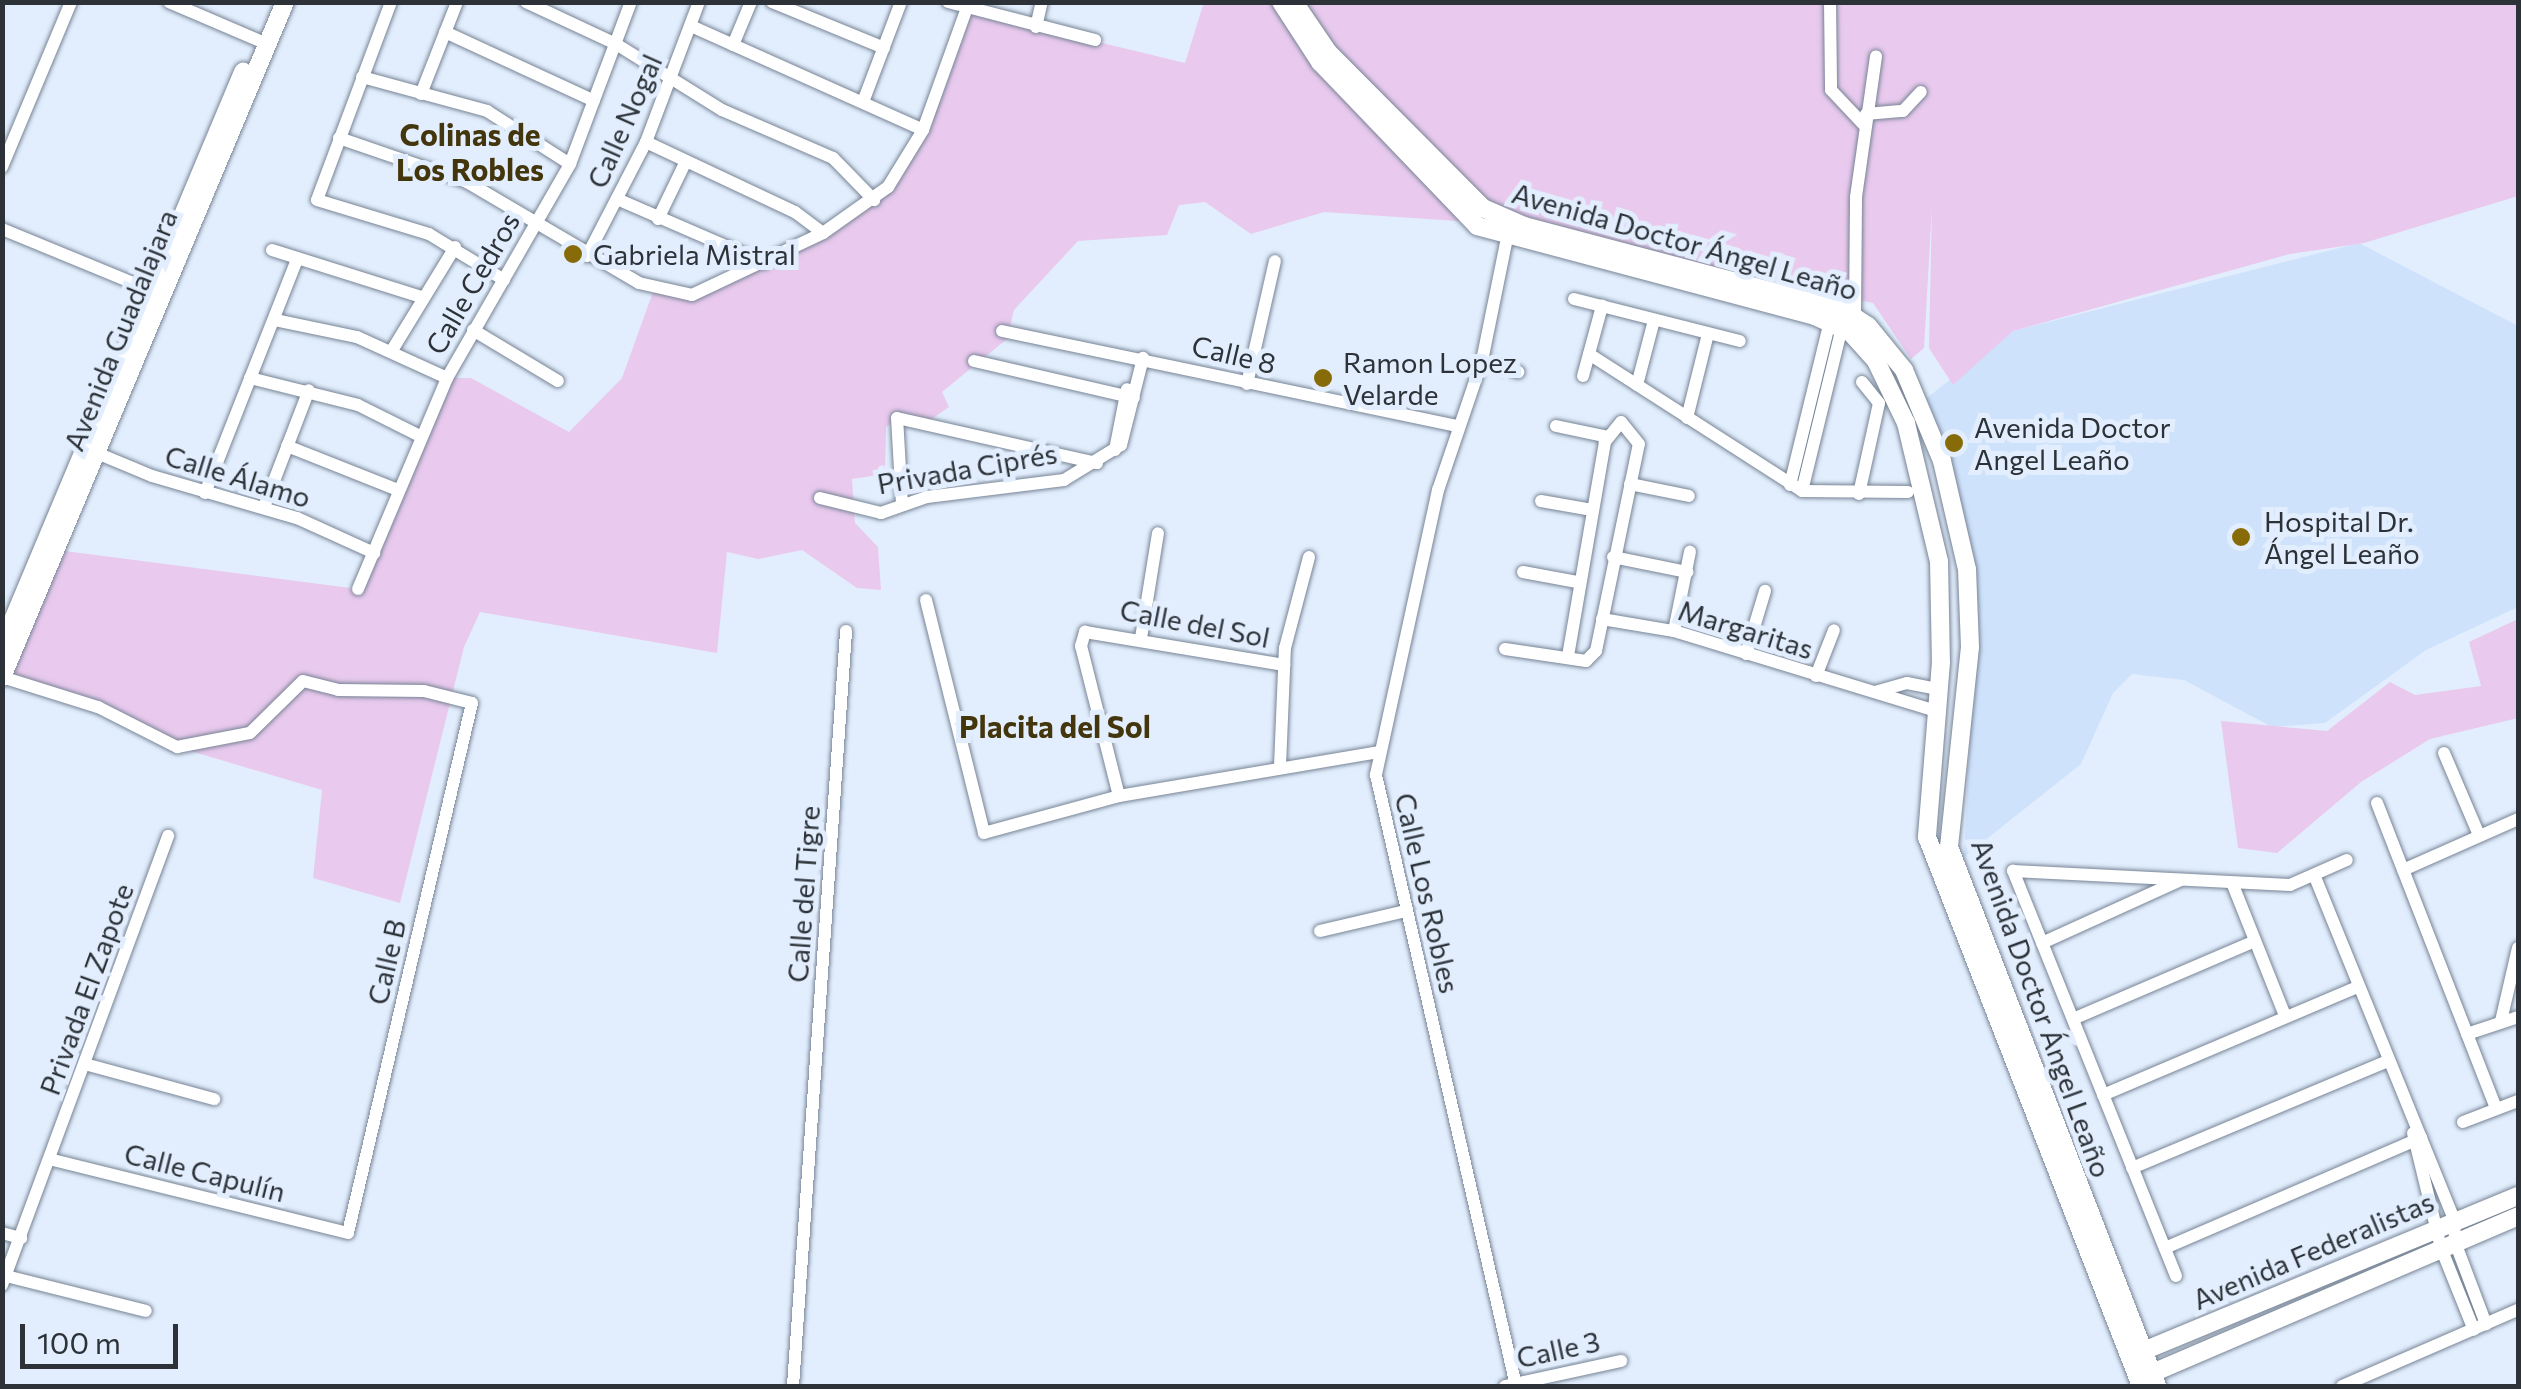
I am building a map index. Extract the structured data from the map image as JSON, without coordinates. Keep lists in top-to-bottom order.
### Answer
{
  "streets": {
    "street": [
      "Calle Nogal",
      "Avenida Doctor Ángel Leaño",
      "Calle Cedros",
      "Avenida Guadalajara",
      "Calle 8",
      "Privada Ciprés",
      "Calle Álamo",
      "Calle del Sol",
      "Margaritas",
      "Calle Los Robles",
      "Calle del Tigre",
      "Calle B",
      "Privada El Zapote",
      "Calle Capulín",
      "Avenida Federalistas",
      "Calle 3"
    ]
  },
  "crossings": [
    ["Avenida Doctor Ángel Leaño", "Margaritas"],
    ["Avenida Doctor Ángel Leaño", "Calle Los Robles"],
    ["Avenida Doctor Ángel Leaño", "Avenida Federalistas"],
    ["Calle Cedros", "Calle Álamo"],
    ["Avenida Guadalajara", "Calle Álamo"],
    ["Avenida Guadalajara", "Calle B"],
    ["Calle 8", "Privada Ciprés"],
    ["Calle 8", "Calle Los Robles"],
    ["Calle Los Robles", "Calle 3"],
    ["Calle B", "Calle Capulín"],
    ["Privada El Zapote", "Calle Capulín"]
  ],
  "districts": ["Colinas de Los Robles", "Placita del Sol"],
  "places": [
    "Gabriela Mistral",
    "Ramon Lopez Velarde",
    "Avenida Doctor Angel Leaño",
    "Hospital Dr. Ángel Leaño"
  ],
  "scale_bar": "100 m"
}
